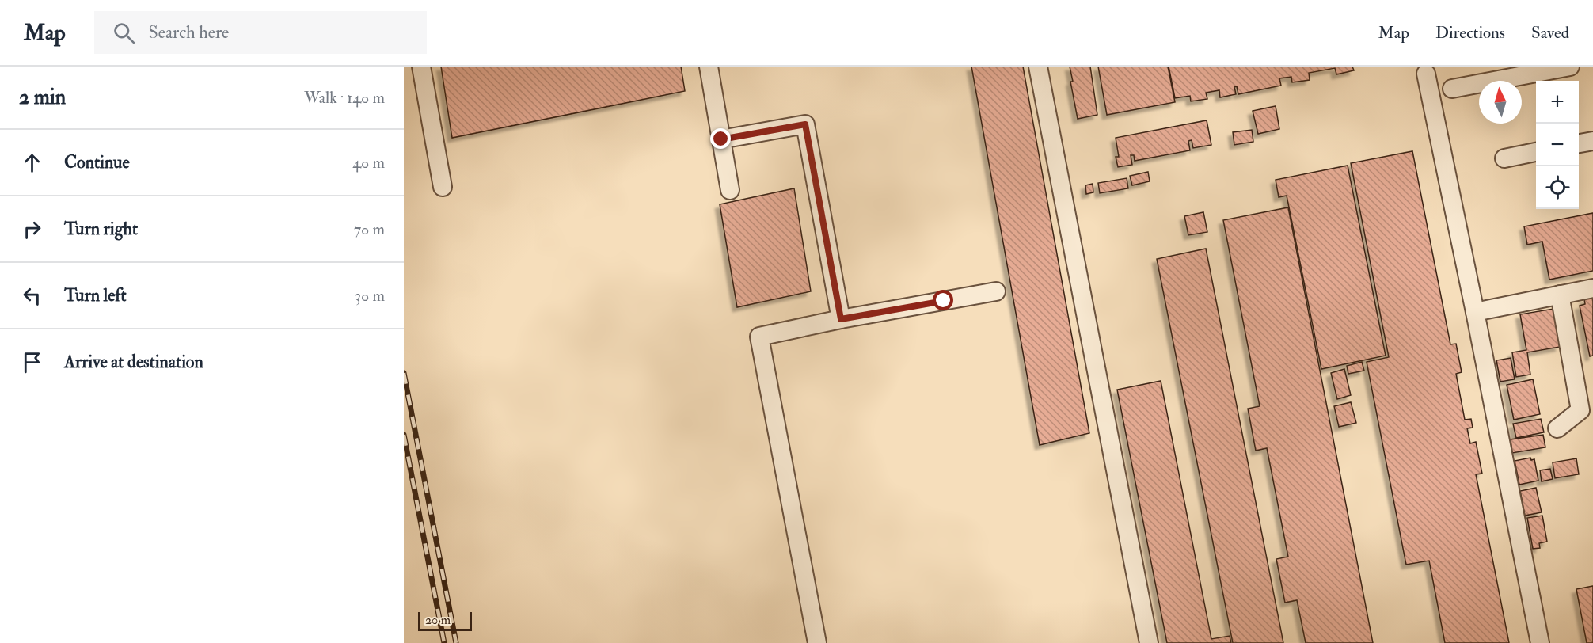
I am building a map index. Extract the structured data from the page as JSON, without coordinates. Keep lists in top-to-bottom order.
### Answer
{
  "scale_bar": "20 m",
  "north": "top",
  "page": {
    "header": "Map",
    "search": "Search here",
    "nav": ["Map", "Directions", "Saved"],
    "heading": ["2 min", "Walk · 140 m"],
    "map_buttons": ["+", "−"],
    "list": [
      ["Continue", "40 m"],
      ["Turn right", "70 m"],
      ["Turn left", "30 m"],
      "Arrive at destination"
    ],
    "scale": "20 m"
  }
}
